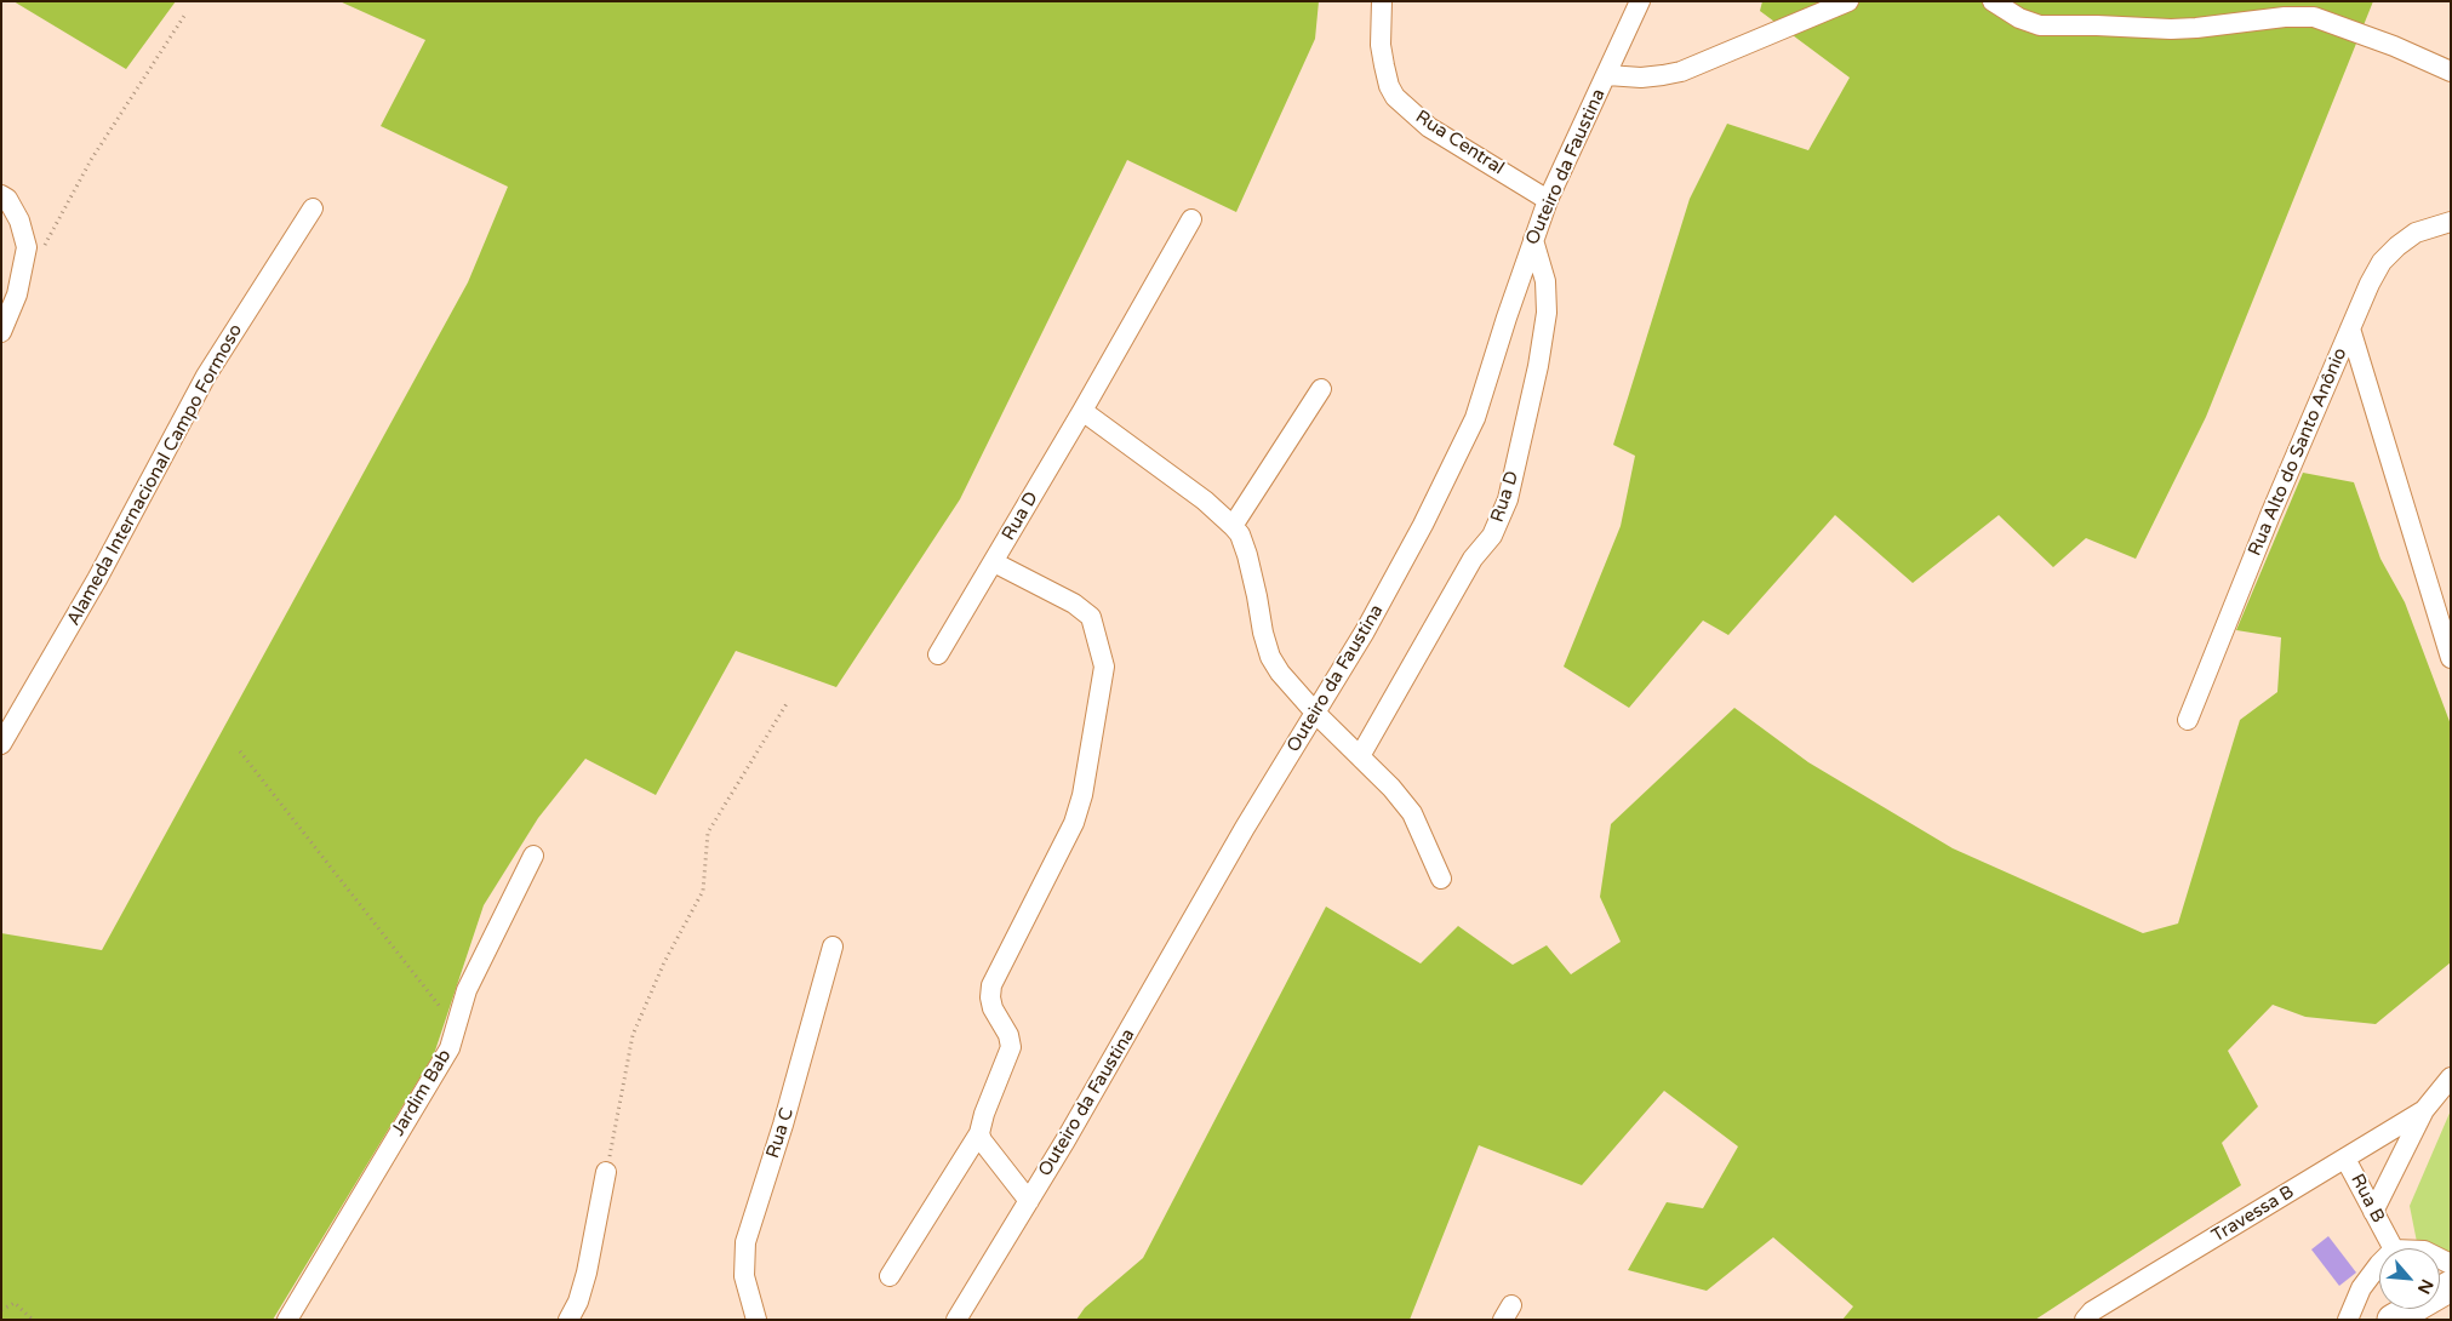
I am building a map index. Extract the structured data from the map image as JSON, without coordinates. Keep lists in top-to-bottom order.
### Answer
{
  "streets": {
    "street": [
      "Rua Central",
      "Outeiro da Faustina",
      "Rua Alto do Santo Anônio",
      "Alameda Internacional Campo Formoso",
      "Rua D",
      "Jardim Bab",
      "Rua C",
      "Rua B",
      "Travessa B"
    ]
  },
  "crossings": [
    ["Rua Central", "Outeiro da Faustina"],
    ["Outeiro da Faustina", "Rua D"],
    ["Rua B", "Travessa B"]
  ],
  "north": "bottom right"
}
